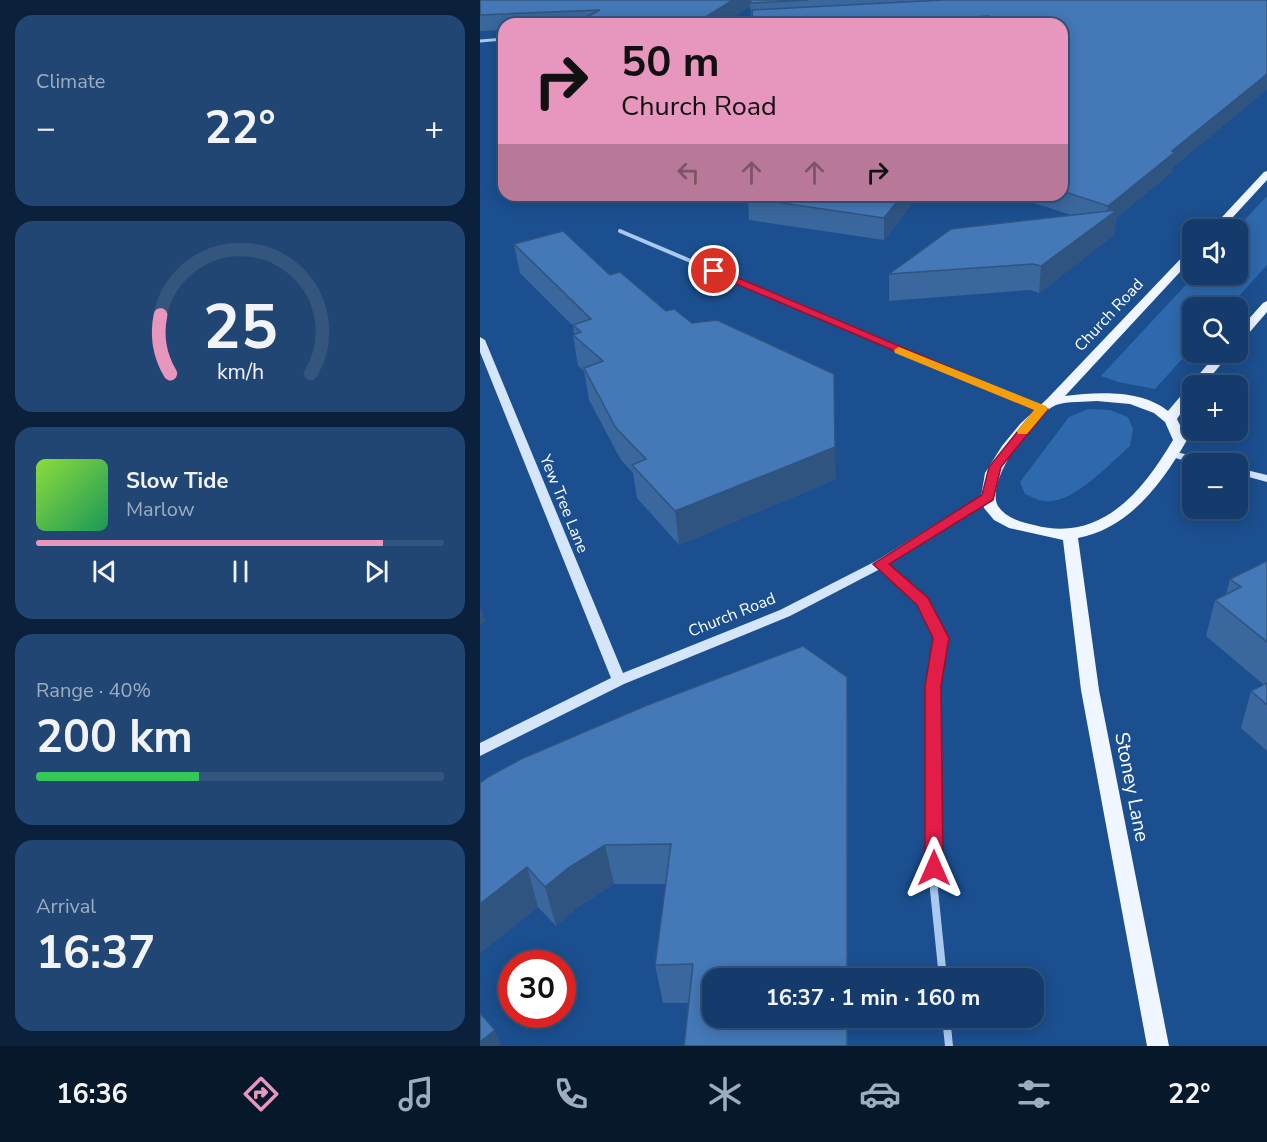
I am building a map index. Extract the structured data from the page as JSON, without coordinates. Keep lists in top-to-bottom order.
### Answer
{
  "streets": {
    "main road": ["Church Road", "Stoney Lane"],
    "street": ["Yew Tree Lane"]
  },
  "crossings": [
    ["Church Road", "Yew Tree Lane"],
    ["Church Road", "Stoney Lane"]
  ],
  "page": {
    "tile": [
      "Climate",
      ["Range · 40%", "200 km"],
      ["Arrival", "16:37"]
    ],
    "turn": ["50 m", "Church Road"],
    "heat": ["−", "22°", "+"],
    "map_buttons": ["+", "−"],
    "song": ["Slow Tide", "Marlow"],
    "limit": "30",
    "trip": "16:37 · 1 min · 160 m",
    "tabs": ["16:36", "22°"],
    "gauge": ["25", "km/h"]
  }
}
